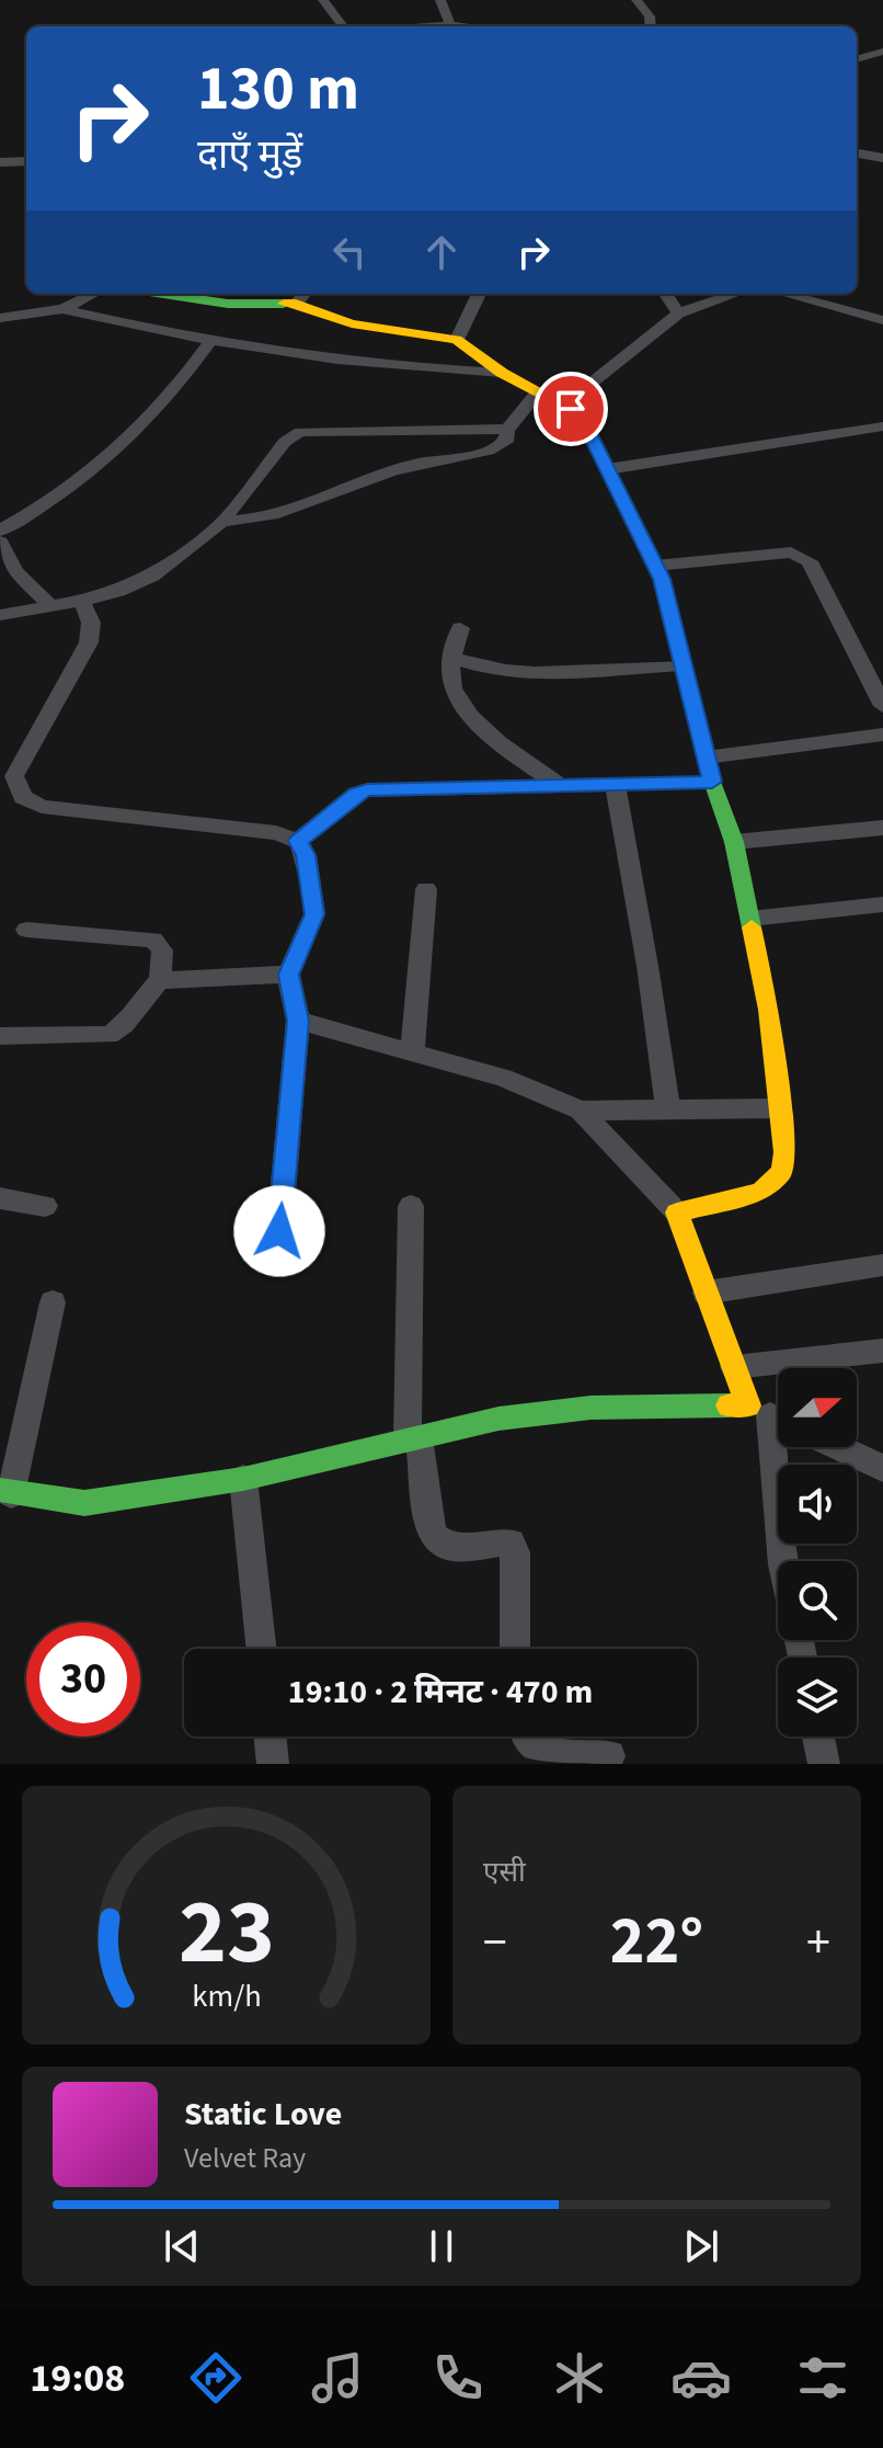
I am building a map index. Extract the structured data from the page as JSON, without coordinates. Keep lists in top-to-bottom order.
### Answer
{
  "north": "right",
  "page": {
    "turn": ["130 m", "दाएँ मुड़ें"],
    "limit": "30",
    "trip": "19:10 · 2 मिनट · 470 m",
    "tile": "एसी",
    "heat": ["−", "22°", "+"],
    "song": ["Static Love", "Velvet Ray"],
    "tabs": "19:08",
    "gauge": ["23", "km/h"]
  }
}
